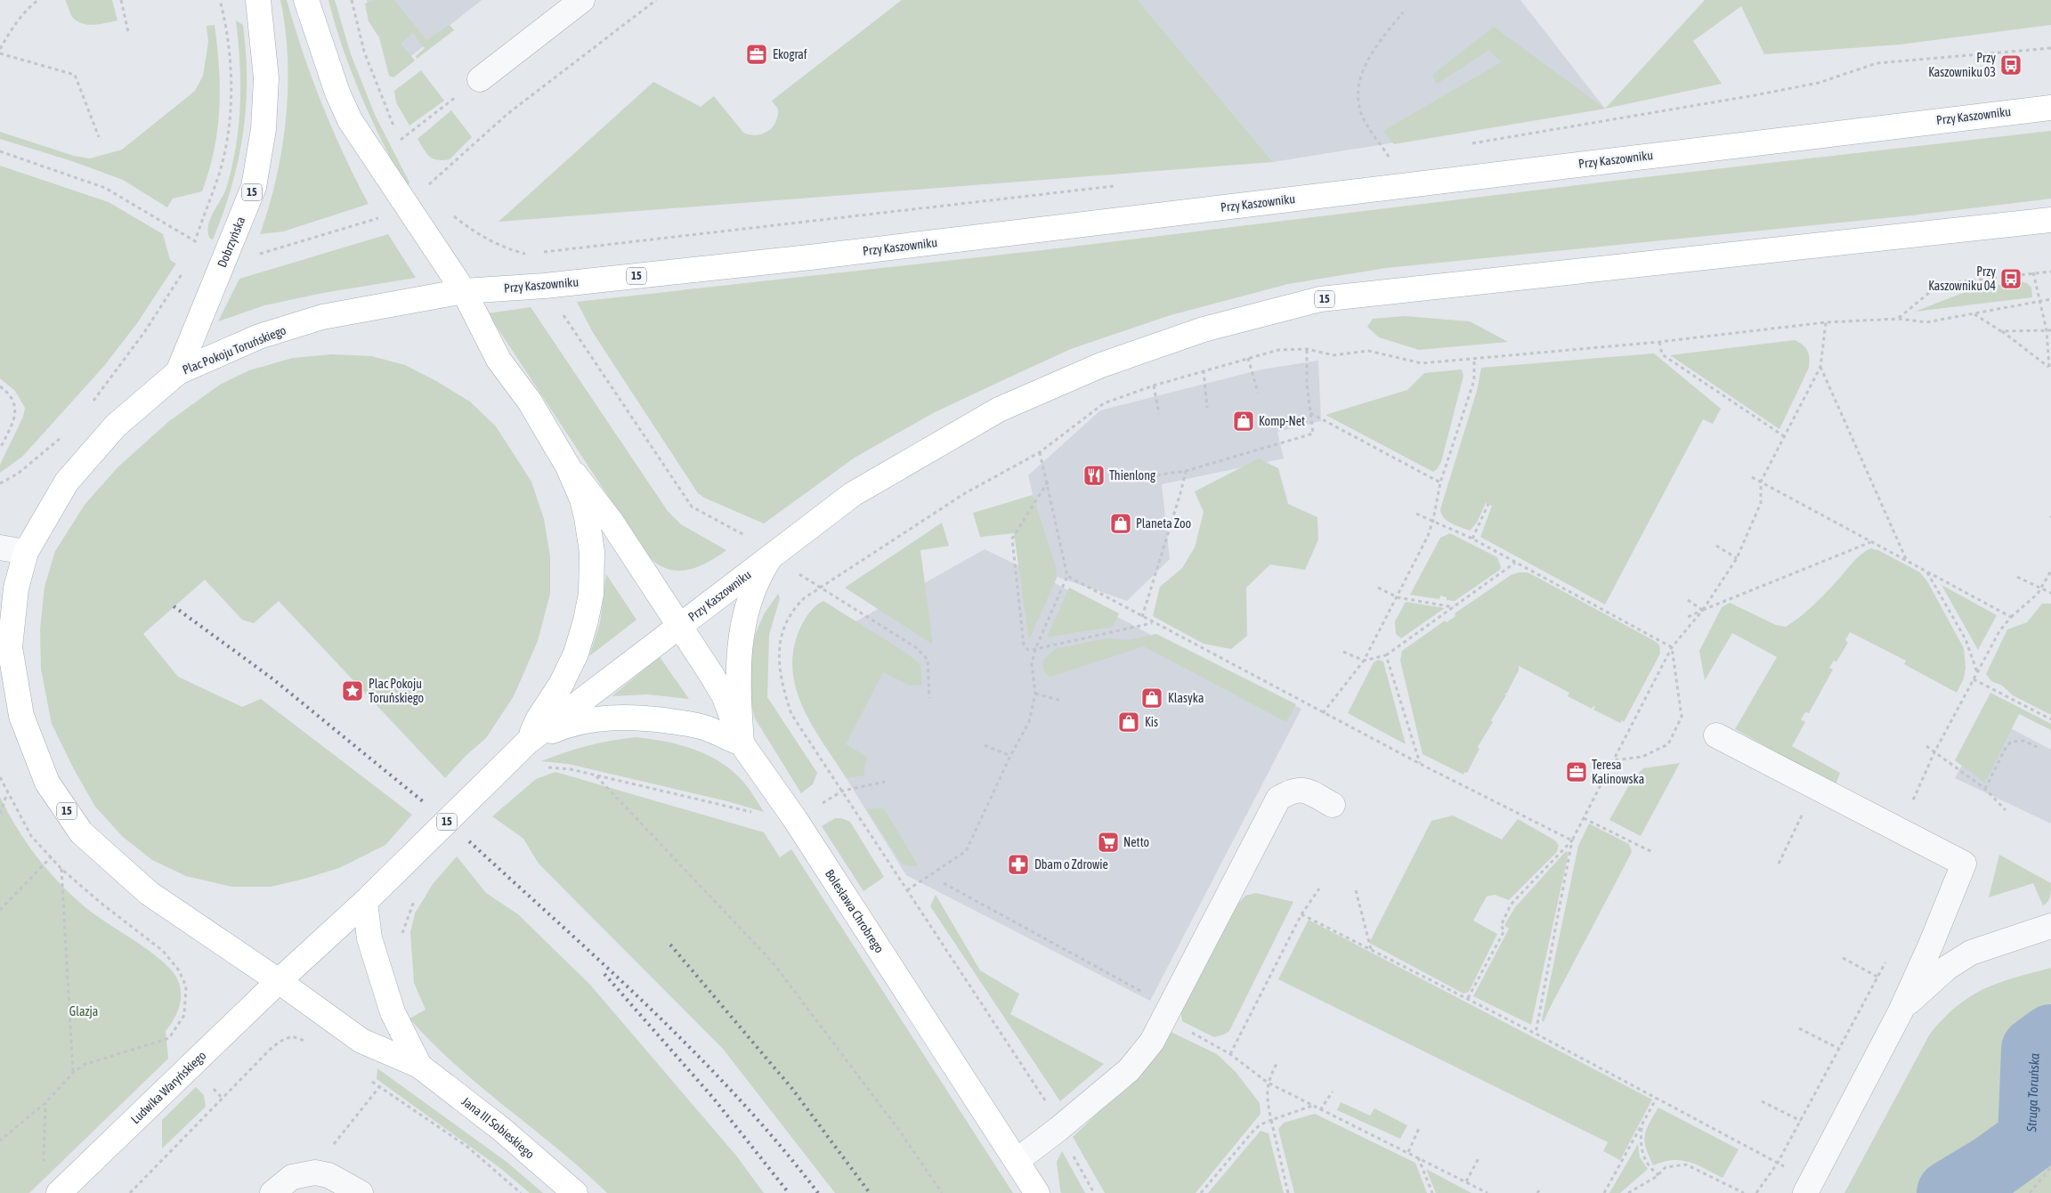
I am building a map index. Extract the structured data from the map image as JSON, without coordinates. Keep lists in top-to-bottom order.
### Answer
{
  "streets": {
    "main road": [
      "Przy Kaszowniku",
      "15",
      "Dobrzyńska",
      "Plac Pokoju Toruńskiego",
      "Bolesława Chrobrego",
      "Ludwika Waryńskiego",
      "Jana III Sobieskiego"
    ]
  },
  "crossings": [
    ["Przy Kaszowniku", "15"],
    ["Przy Kaszowniku", "Plac Pokoju Toruńskiego"],
    ["Przy Kaszowniku", "Bolesława Chrobrego"],
    ["15", "Plac Pokoju Toruńskiego"],
    ["15", "Bolesława Chrobrego"],
    ["15", "Ludwika Waryńskiego"],
    ["15", "Jana III Sobieskiego"],
    ["Dobrzyńska", "Plac Pokoju Toruńskiego"],
    ["Plac Pokoju Toruńskiego", "Ludwika Waryńskiego"],
    ["Plac Pokoju Toruńskiego", "Jana III Sobieskiego"],
    ["Ludwika Waryńskiego", "Jana III Sobieskiego"]
  ],
  "water": ["Struga Toruńska"],
  "parks": ["Glazja"],
  "places": {
    "office": ["Ekograf", "Teresa Kalinowska"],
    "bus stop": ["Przy Kaszowniku 03", "Przy Kaszowniku 04"],
    "shop": [
      "Komp-Net",
      "Planeta Zoo",
      "Klasyka",
      "Kis"
    ],
    "restaurant": ["Thienlong"],
    "place": ["Plac Pokoju Toruńskiego"],
    "supermarket": ["Netto"],
    "pharmacy": ["Dbam o Zdrowie"]
  }
}
